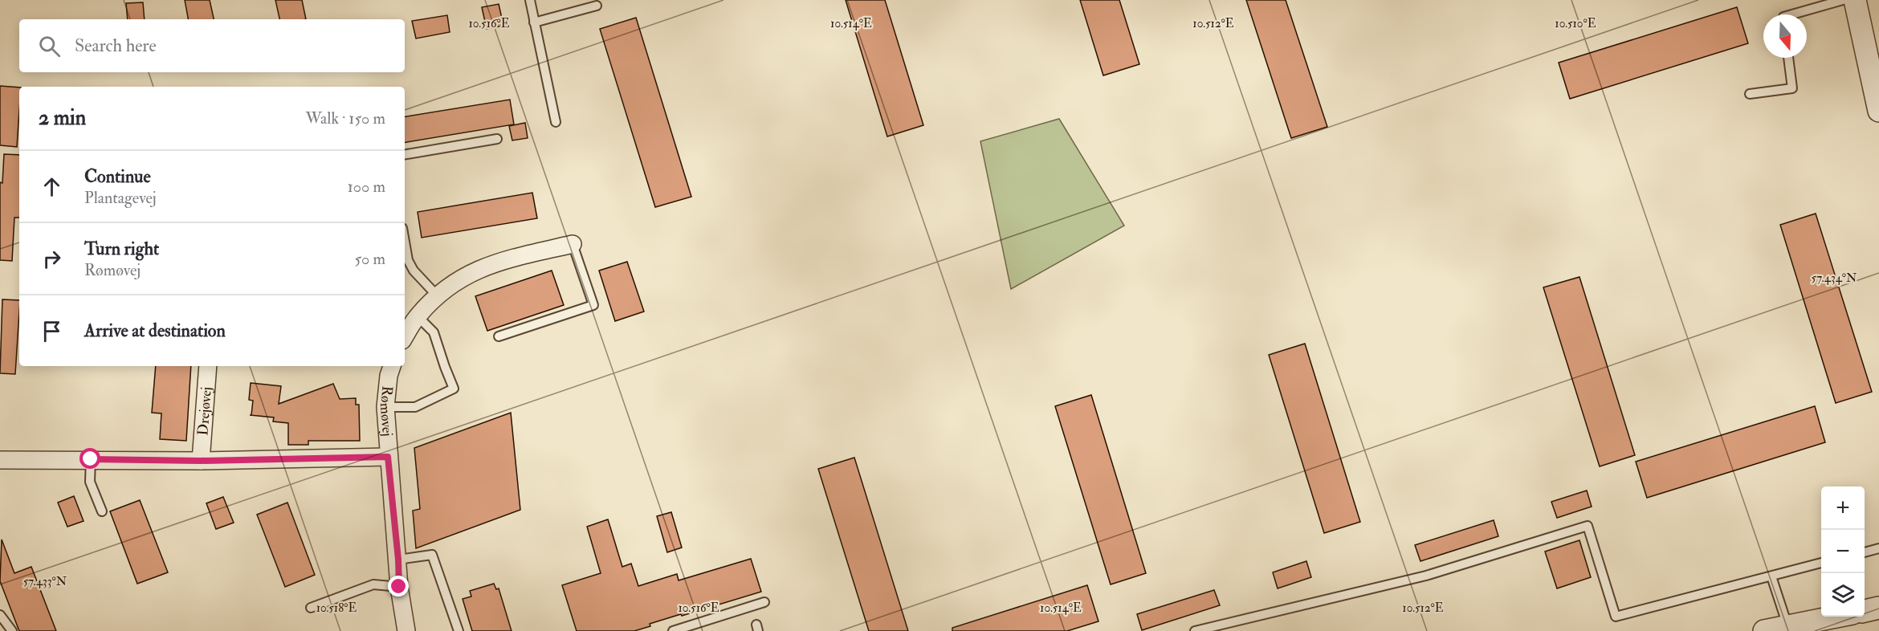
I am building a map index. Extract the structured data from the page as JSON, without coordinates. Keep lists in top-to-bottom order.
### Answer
{
  "streets": {
    "street": ["Rømøvej", "Drejøvej"]
  },
  "north": "bottom",
  "page": {
    "search": "Search here",
    "heading": ["2 min", "Walk · 150 m"],
    "list": [
      ["Continue", "Plantagevej", "100 m"],
      ["Turn right", "Rømøvej", "50 m"],
      "Arrive at destination"
    ],
    "map_buttons": ["+", "−"]
  },
  "coordinates": [
    "10.516°E",
    "10.514°E",
    "10.512°E",
    "10.510°E",
    "57.434°N",
    "57.433°N",
    "10.518°E"
  ]
}
